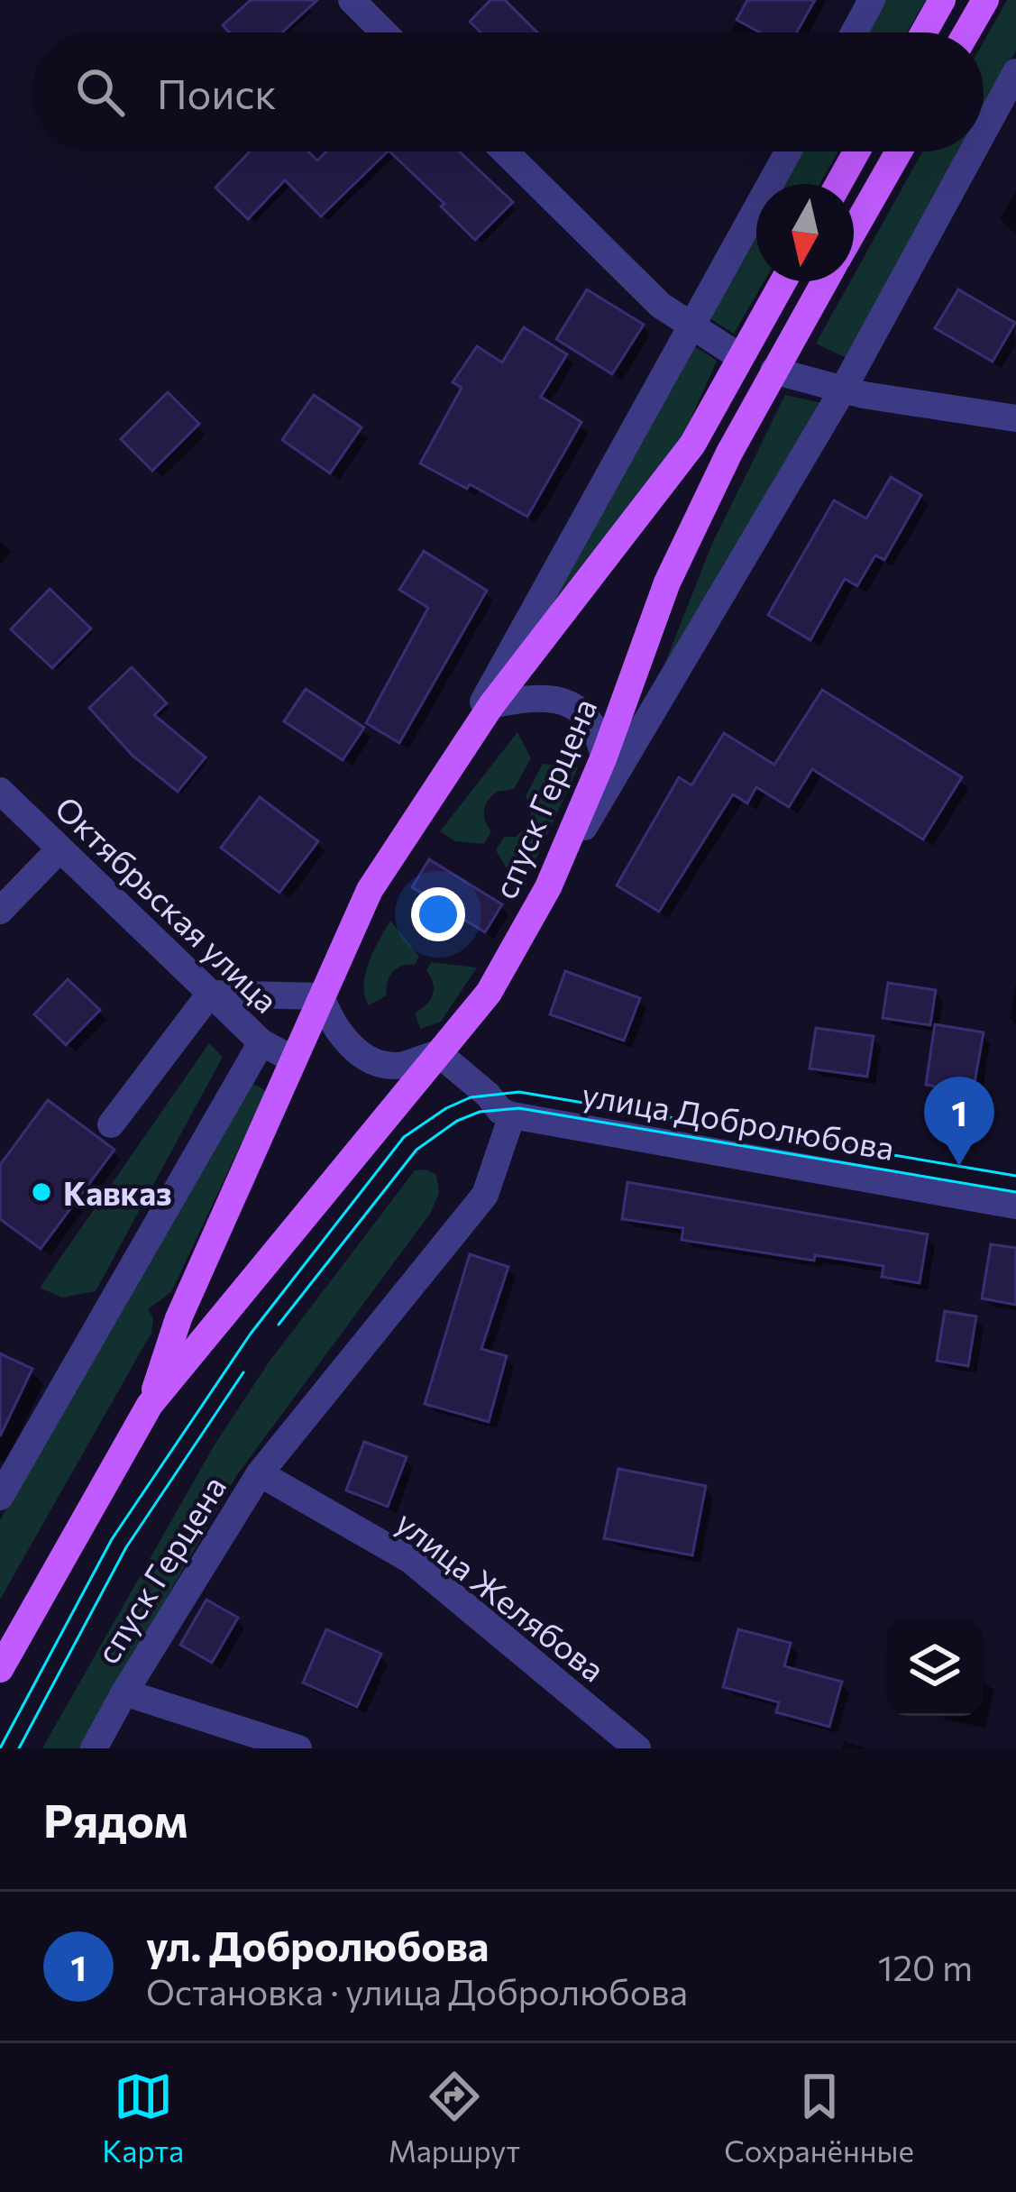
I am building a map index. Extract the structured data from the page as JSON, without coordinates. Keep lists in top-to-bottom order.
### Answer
{
  "streets": {
    "main road": ["спуск Герцена"],
    "street": ["Октябрьская улица", "улица Добролюбова", "улица Желябова"]
  },
  "crossings": [
    ["спуск Герцена", "Октябрьская улица"],
    ["спуск Герцена", "улица Добролюбова"],
    ["спуск Герцена", "улица Желябова"]
  ],
  "places": ["Кавказ"],
  "north": "bottom",
  "page": {
    "search": "Поиск",
    "pins": "1",
    "heading": "Рядом",
    "list": [
      {
        "mark": "1",
        "name": "ул. Добролюбова",
        "note": "Остановка · улица Добролюбова",
        "value": "120 m"
      }
    ],
    "nav": ["Карта", "Маршрут", "Сохранённые"]
  }
}
